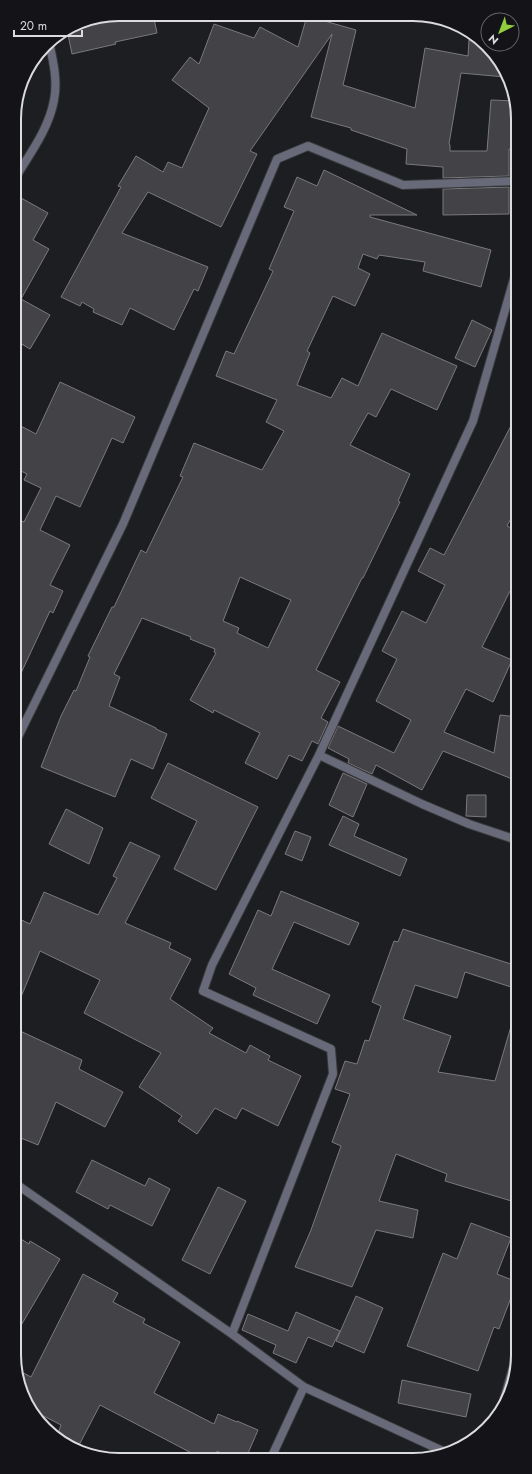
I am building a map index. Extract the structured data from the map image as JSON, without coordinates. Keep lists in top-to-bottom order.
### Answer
{
  "scale_bar": "20 m",
  "north": "bottom left"
}
